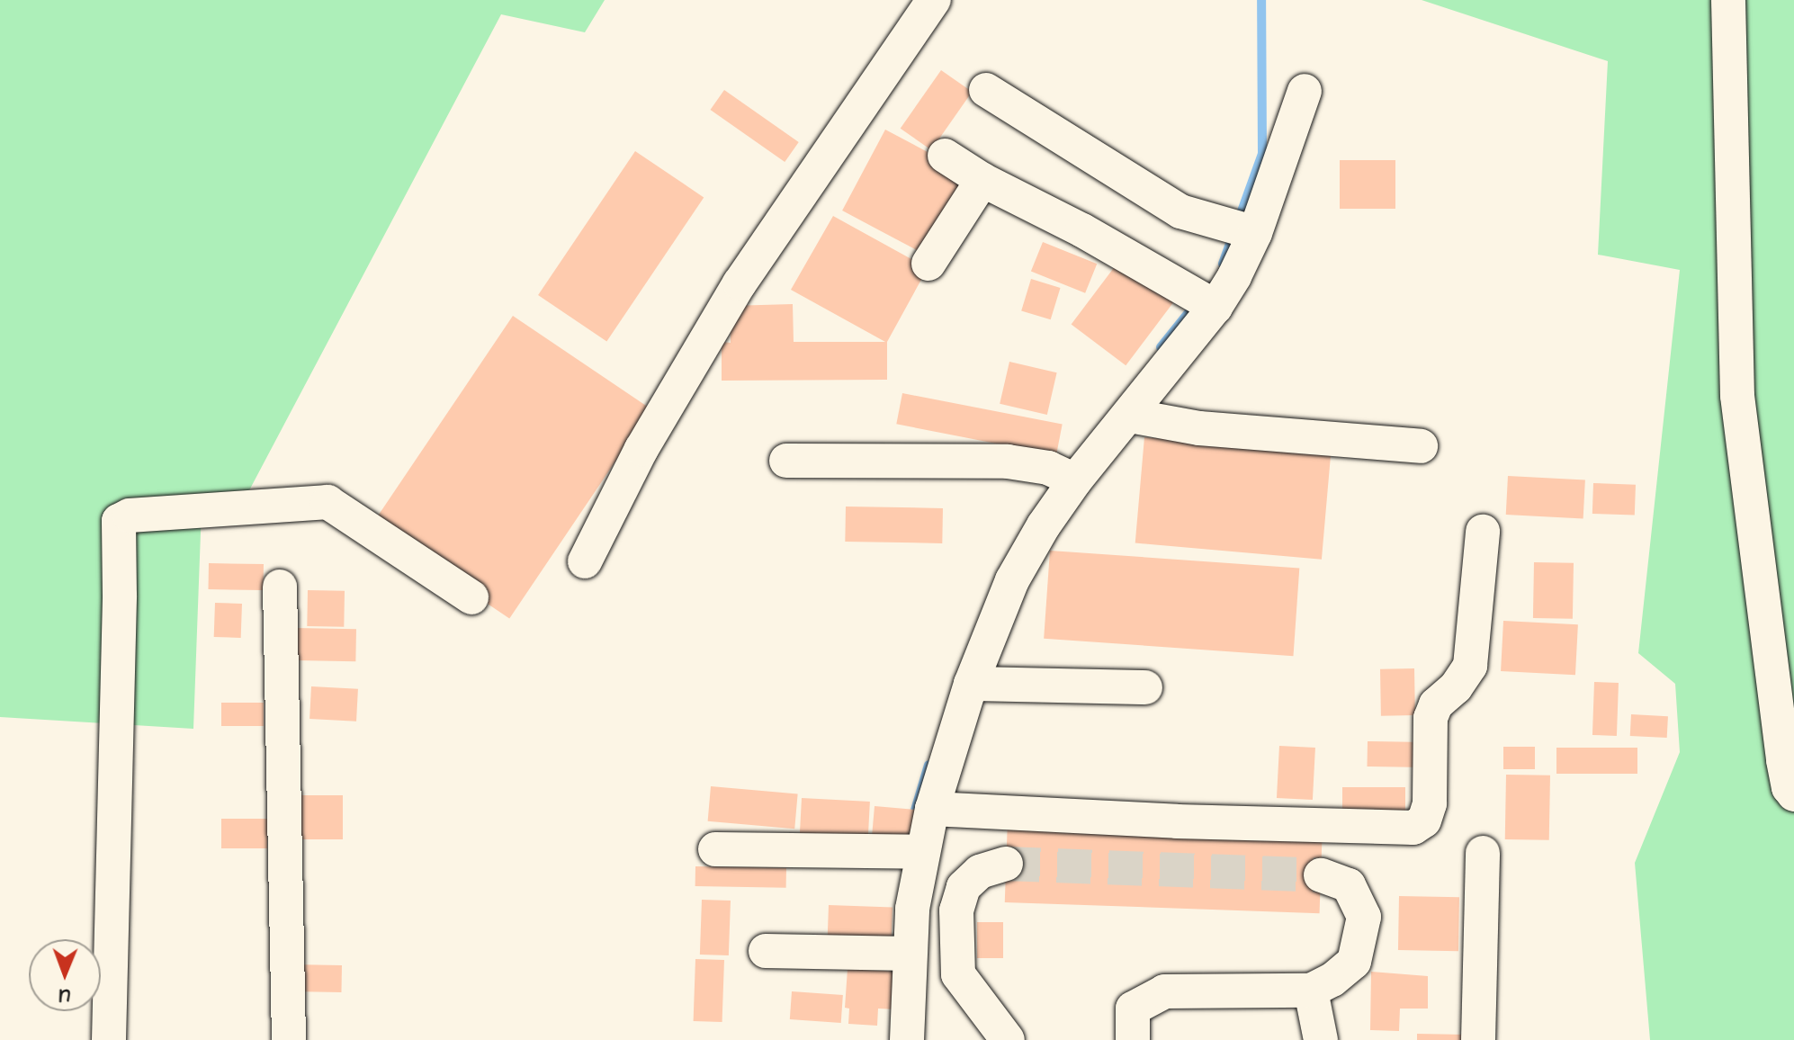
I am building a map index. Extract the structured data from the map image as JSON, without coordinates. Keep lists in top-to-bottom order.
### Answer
{
  "north": "bottom"
}
